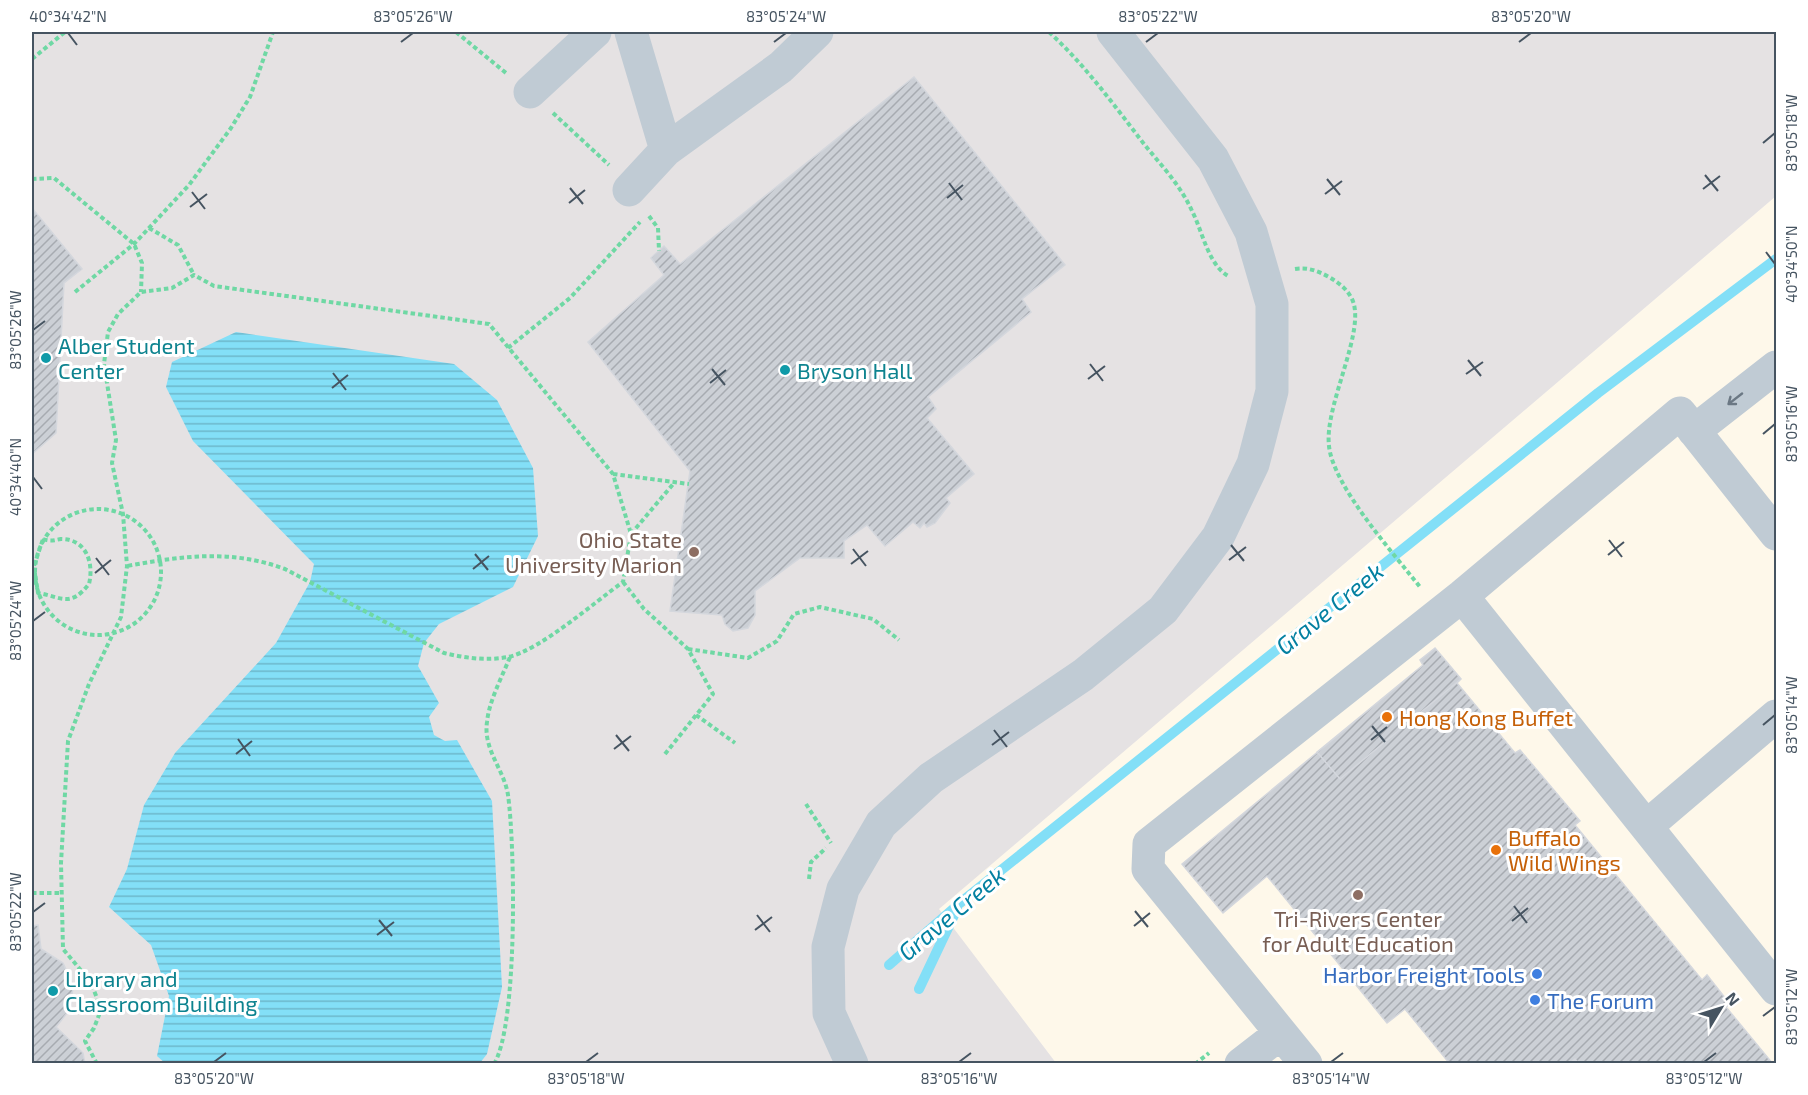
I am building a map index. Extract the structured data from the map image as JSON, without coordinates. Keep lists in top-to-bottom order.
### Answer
{
  "water": ["Grave Creek"],
  "places": [
    "Alber Student Center",
    "Bryson Hall",
    "Ohio State University Marion",
    "Hong Kong Buffet",
    "Buffalo Wild Wings",
    "Tri-Rivers Center for Adult Education",
    "Harbor Freight Tools",
    "Library and Classroom Building",
    "The Forum"
  ],
  "north": "top right",
  "coordinates": [
    "40°34'42\"N",
    "83°05'26\"W",
    "83°05'24\"W",
    "83°05'22\"W",
    "83°05'20\"W",
    "83°05'18\"W",
    "40°34'50\"N",
    "83°05'16\"W",
    "40°34'40\"N",
    "83°05'14\"W",
    "83°05'12\"W"
  ]
}
